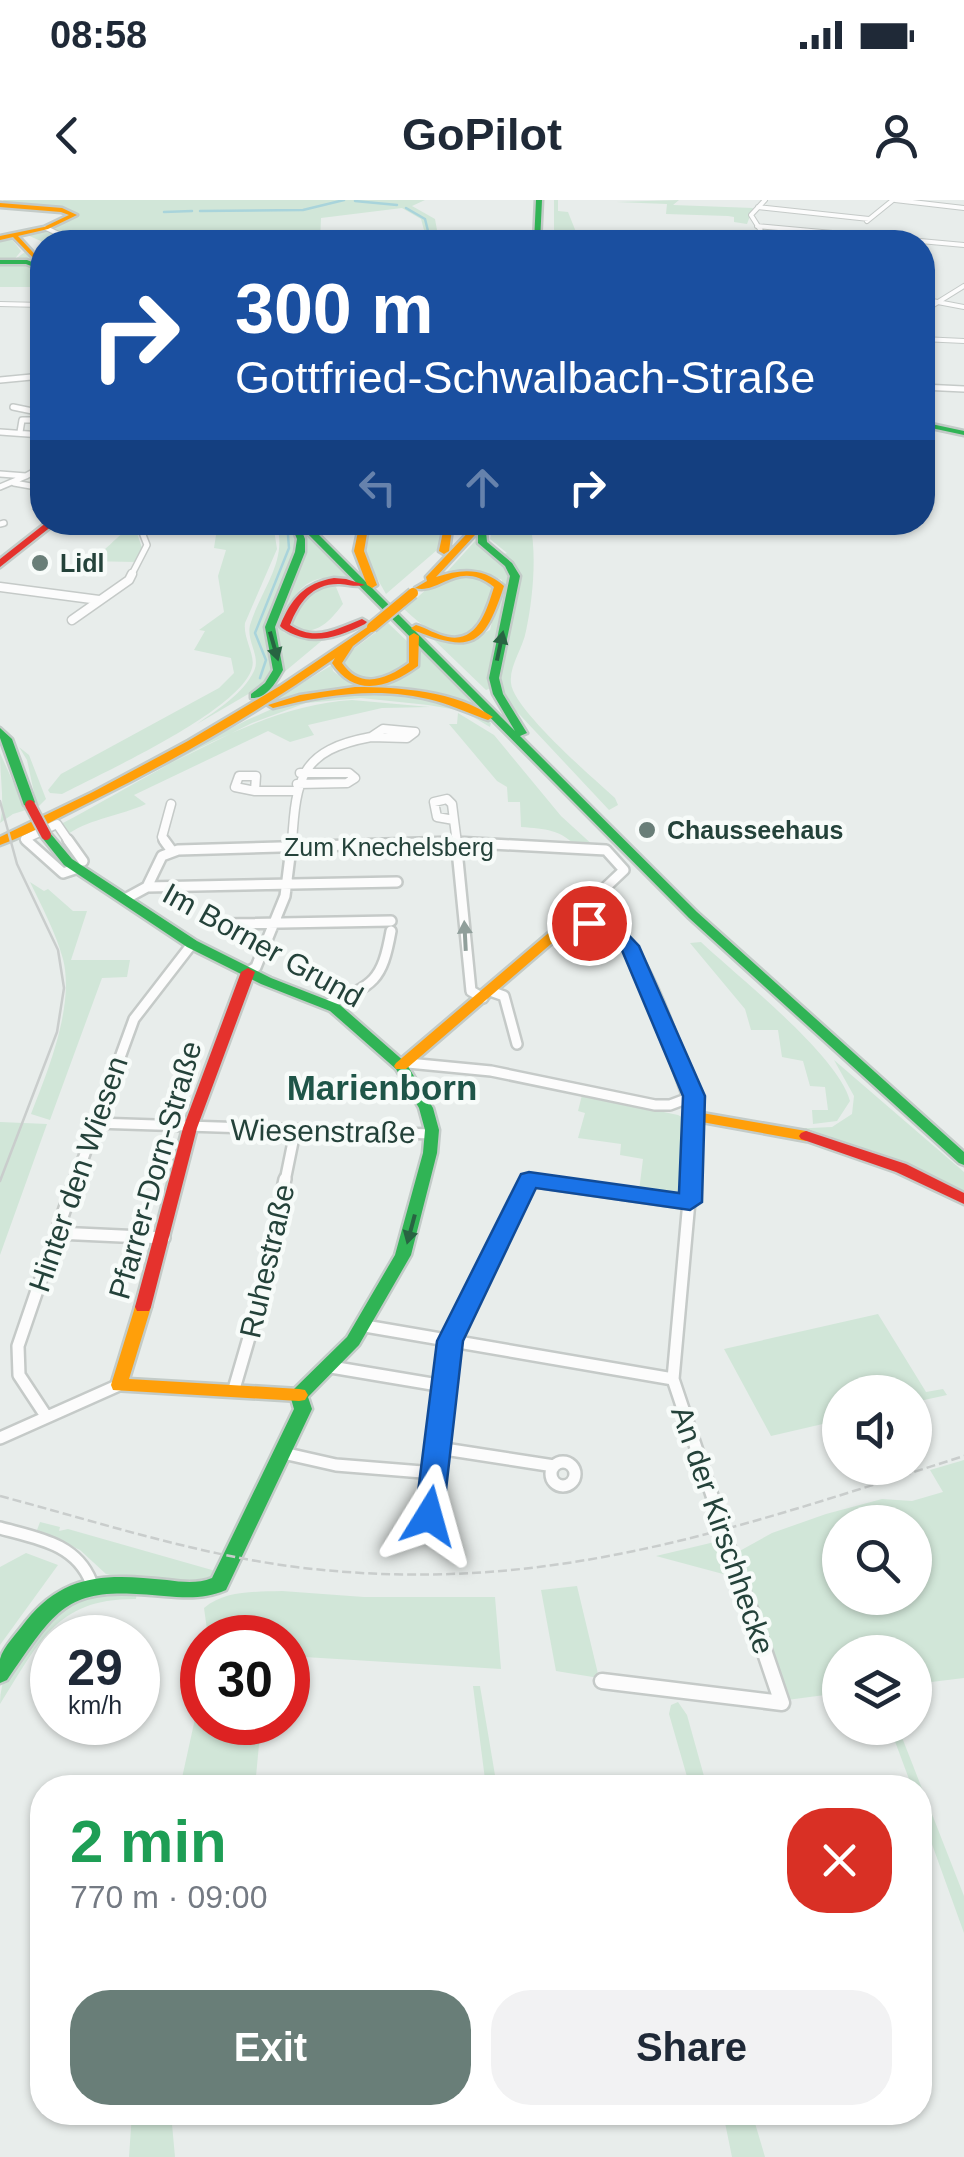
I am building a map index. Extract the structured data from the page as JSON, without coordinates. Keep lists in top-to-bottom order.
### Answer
{
  "streets": {
    "main road": ["Im Borner Grund", "Pfarrer-Dorn-Straße"],
    "street": [
      "Zum Knechelsberg",
      "Wiesenstraße",
      "Hinter den Wiesen",
      "Ruhestraße",
      "An der Kirschhecke"
    ]
  },
  "crossings": [
    ["Im Borner Grund", "Wiesenstraße"],
    ["Im Borner Grund", "Pfarrer-Dorn-Straße"],
    ["Im Borner Grund", "Hinter den Wiesen"],
    ["Wiesenstraße", "Pfarrer-Dorn-Straße"],
    ["Wiesenstraße", "Hinter den Wiesen"],
    ["Wiesenstraße", "Ruhestraße"]
  ],
  "districts": ["Marienborn"],
  "places": ["Lidl", "Chausseehaus"],
  "page": {
    "status": "08:58",
    "header": "GoPilot",
    "turn": ["300 m", "Gottfried-Schwalbach-Straße"],
    "speed": "29 km/h",
    "limit": "30",
    "heading": ["2 min", "770 m · 09:00"],
    "buttons": ["Exit", "Share"]
  }
}
